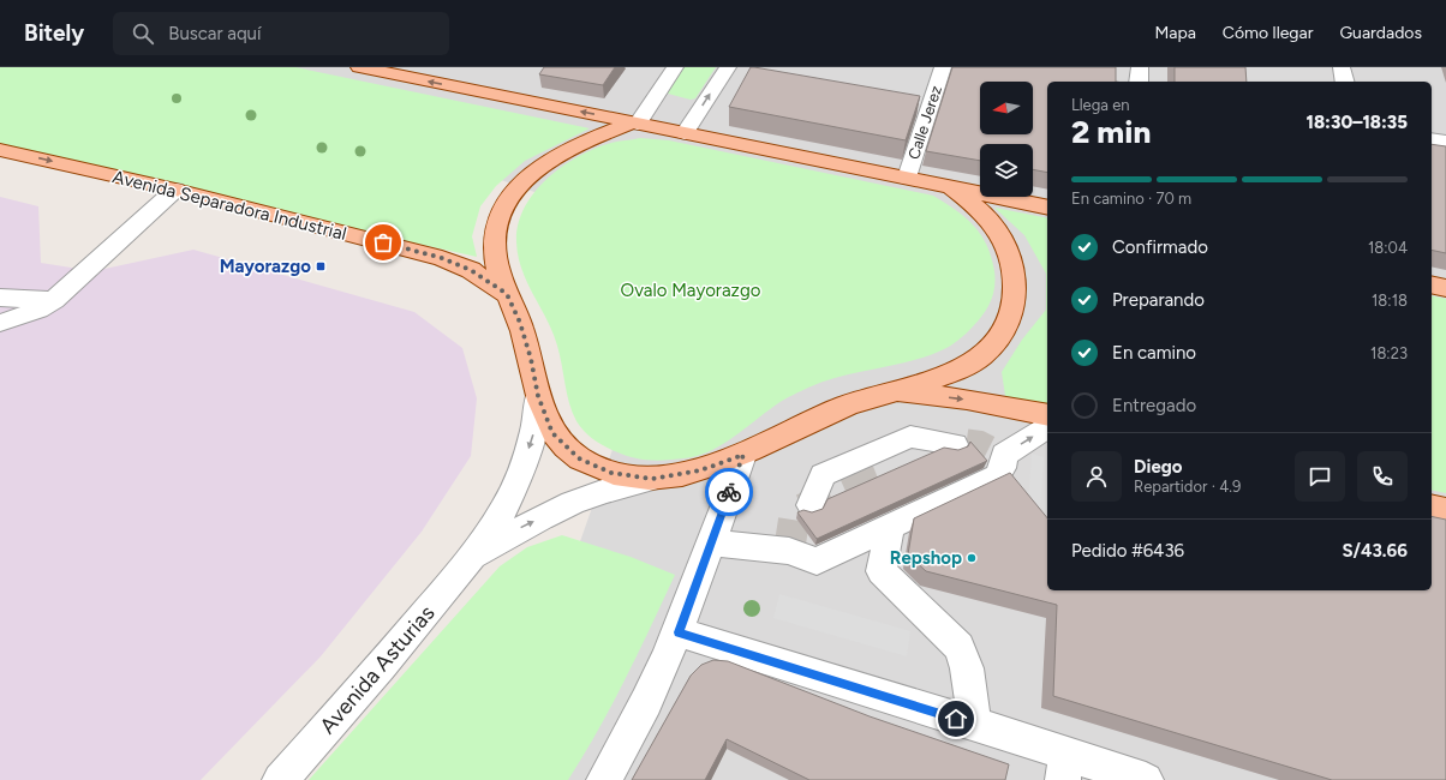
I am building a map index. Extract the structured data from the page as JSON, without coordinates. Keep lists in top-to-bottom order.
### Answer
{
  "streets": {
    "main road": ["Avenida Separadora Industrial"],
    "street": ["Calle Jerez", "Avenida Asturias"]
  },
  "parks": ["Ovalo Mayorazgo"],
  "places": {
    "transit": ["Mayorazgo"],
    "other": ["Repshop"]
  },
  "north": "left",
  "page": {
    "header": "Bitely",
    "search": "Buscar aquí",
    "nav": ["Mapa", "Cómo llegar", "Guardados"],
    "heading": ["2 min", "Llega en", "18:30–18:35"],
    "panel": [
      "Diego",
      "Repartidor · 4.9",
      "Pedido #6436",
      "S/43.66"
    ],
    "bar": "En camino · 70 m",
    "list": [
      ["Confirmado", "18:04"],
      ["Preparando", "18:18"],
      ["En camino", "18:23"],
      "Entregado"
    ]
  }
}
